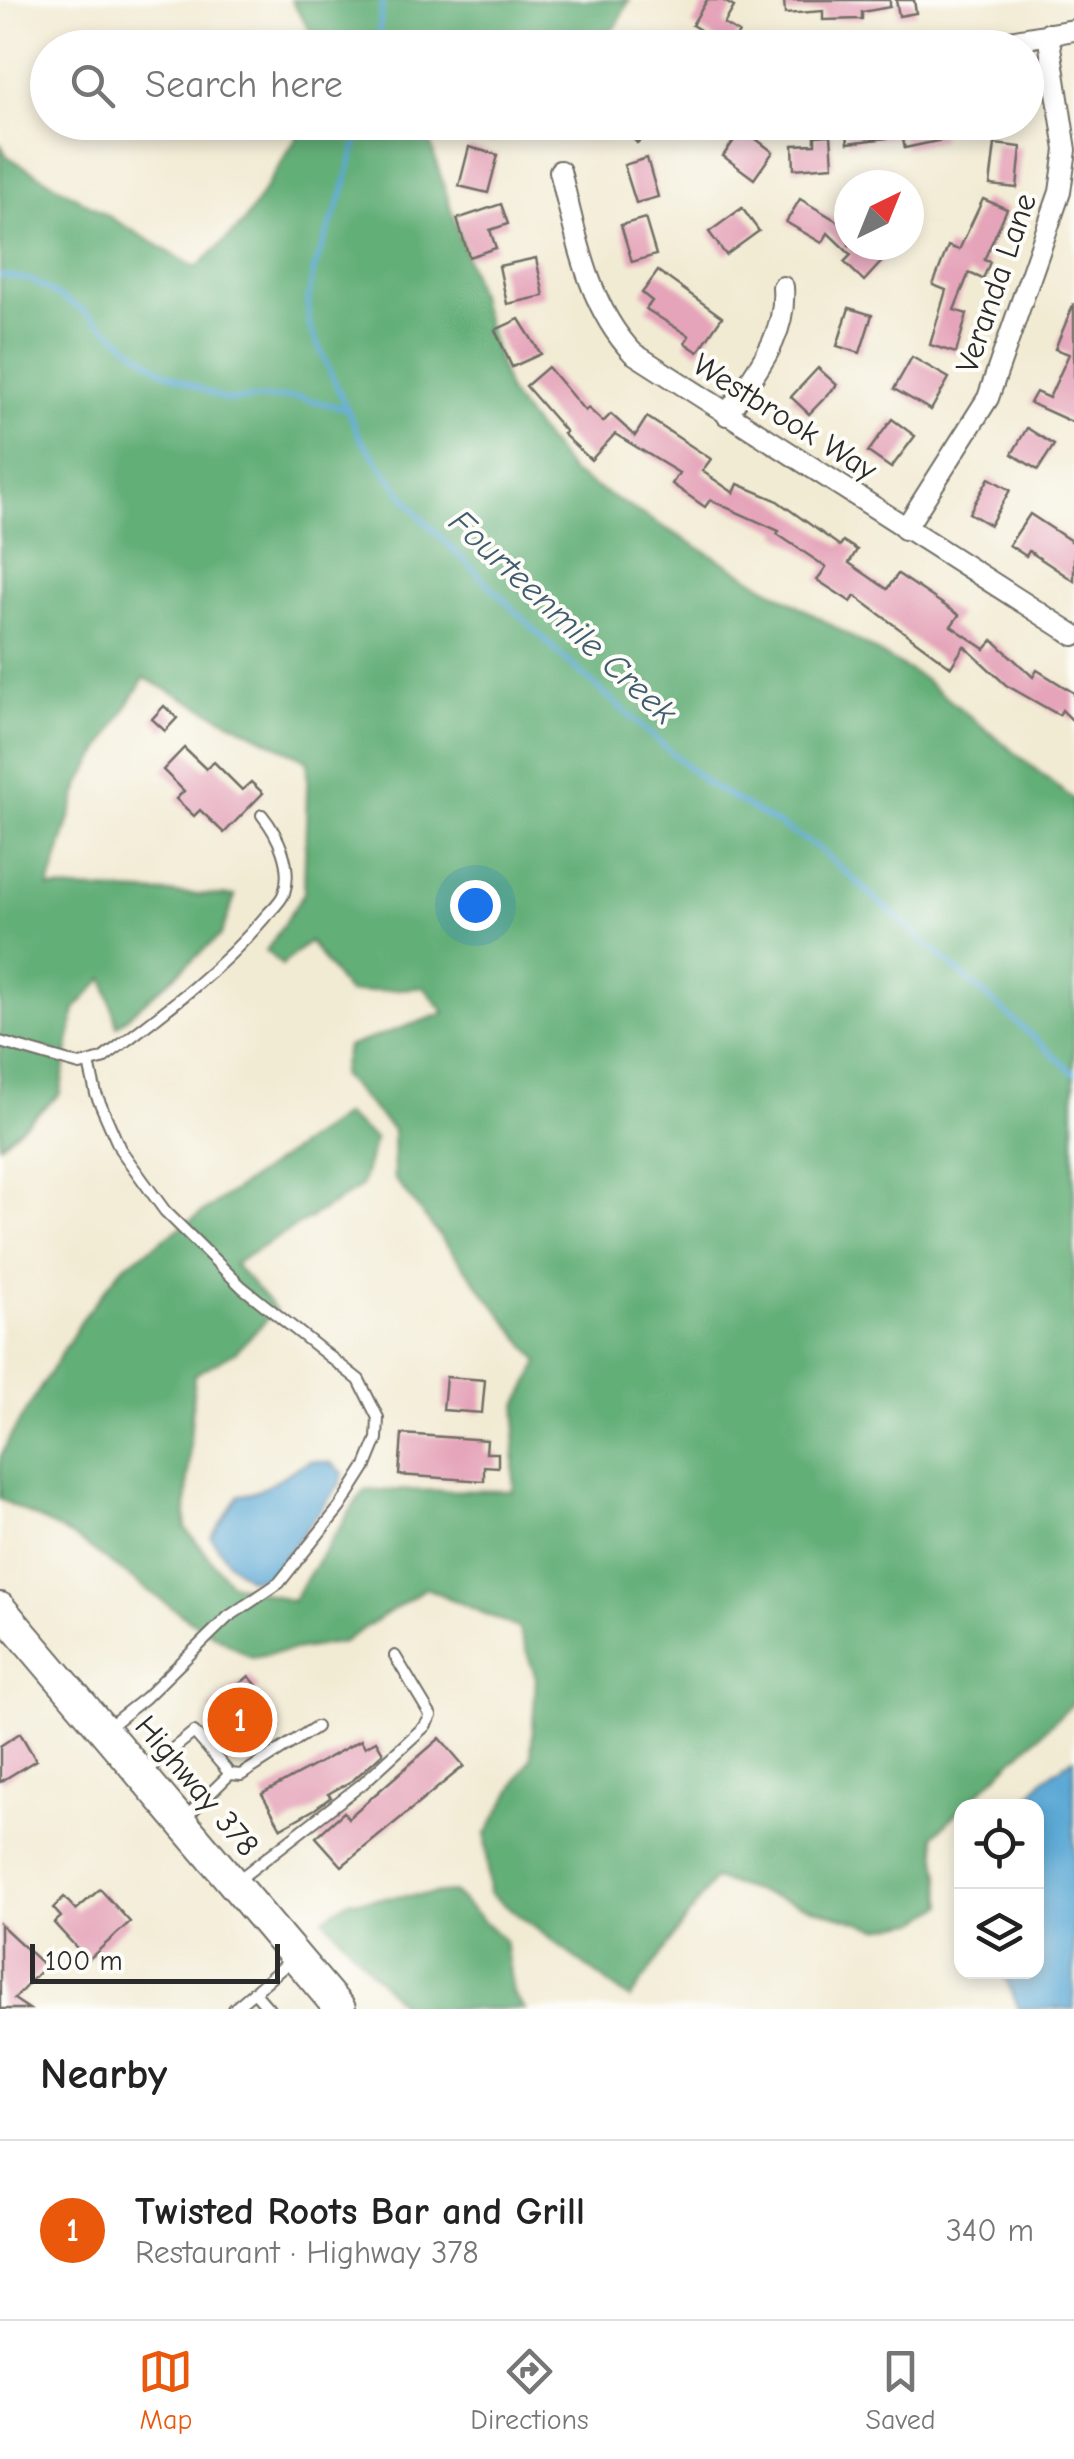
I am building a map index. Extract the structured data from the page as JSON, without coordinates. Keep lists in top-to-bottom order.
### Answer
{
  "streets": {
    "main road": ["Highway 378"],
    "street": ["Veranda Lane", "Westbrook Way"]
  },
  "crossings": [
    ["Veranda Lane", "Westbrook Way"]
  ],
  "water": ["Fourteenmile Creek"],
  "scale_bar": "100 m",
  "north": "top right",
  "page": {
    "search": "Search here",
    "pins": "1",
    "scale": "100 m",
    "heading": "Nearby",
    "list": [
      {
        "mark": "1",
        "name": "Twisted Roots Bar and Grill",
        "note": "Restaurant · Highway 378",
        "value": "340 m"
      }
    ],
    "nav": ["Map", "Directions", "Saved"]
  }
}
